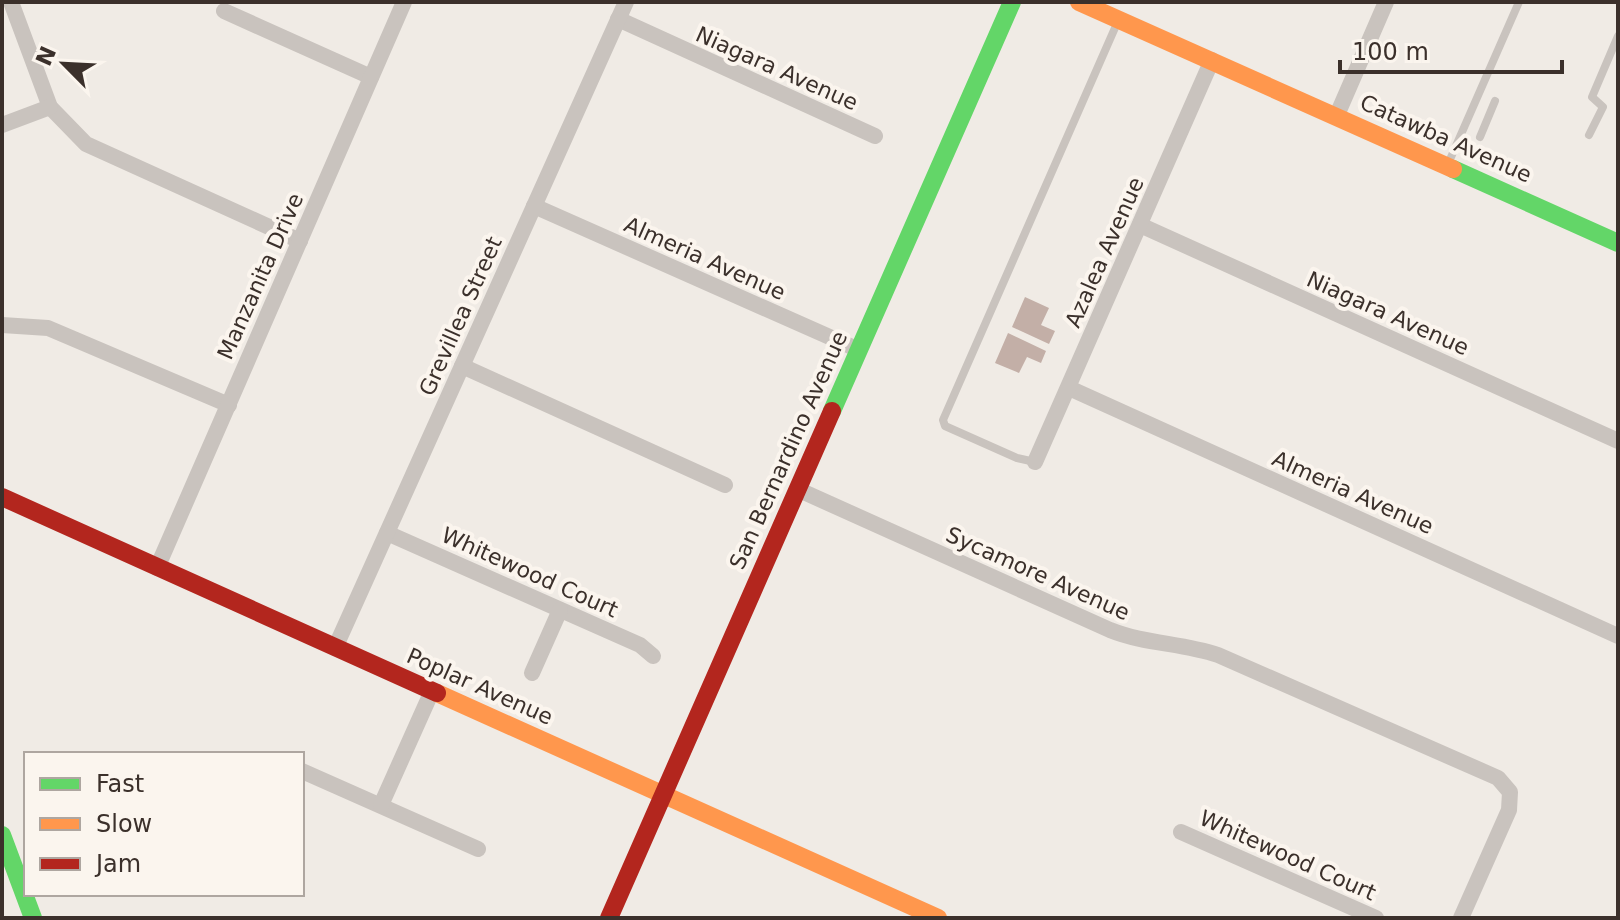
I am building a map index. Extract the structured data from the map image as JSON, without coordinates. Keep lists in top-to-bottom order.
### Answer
{
  "streets": {
    "street": [
      "Niagara Avenue",
      "Catawba Avenue",
      "Azalea Avenue",
      "Almeria Avenue",
      "Manzanita Drive",
      "Grevillea Street",
      "San Bernardino Avenue",
      "Whitewood Court",
      "Sycamore Avenue",
      "Poplar Avenue"
    ]
  },
  "crossings": [
    ["Niagara Avenue", "Azalea Avenue"],
    ["Niagara Avenue", "Grevillea Street"],
    ["Catawba Avenue", "Azalea Avenue"],
    ["Azalea Avenue", "Almeria Avenue"],
    ["Almeria Avenue", "Grevillea Street"],
    ["Almeria Avenue", "San Bernardino Avenue"],
    ["Manzanita Drive", "Poplar Avenue"],
    ["Grevillea Street", "Whitewood Court"],
    ["Grevillea Street", "Poplar Avenue"],
    ["San Bernardino Avenue", "Sycamore Avenue"],
    ["San Bernardino Avenue", "Poplar Avenue"]
  ],
  "legend": ["Fast", "Slow", "Jam"],
  "scale_bar": "100 m",
  "north": "top left"
}
